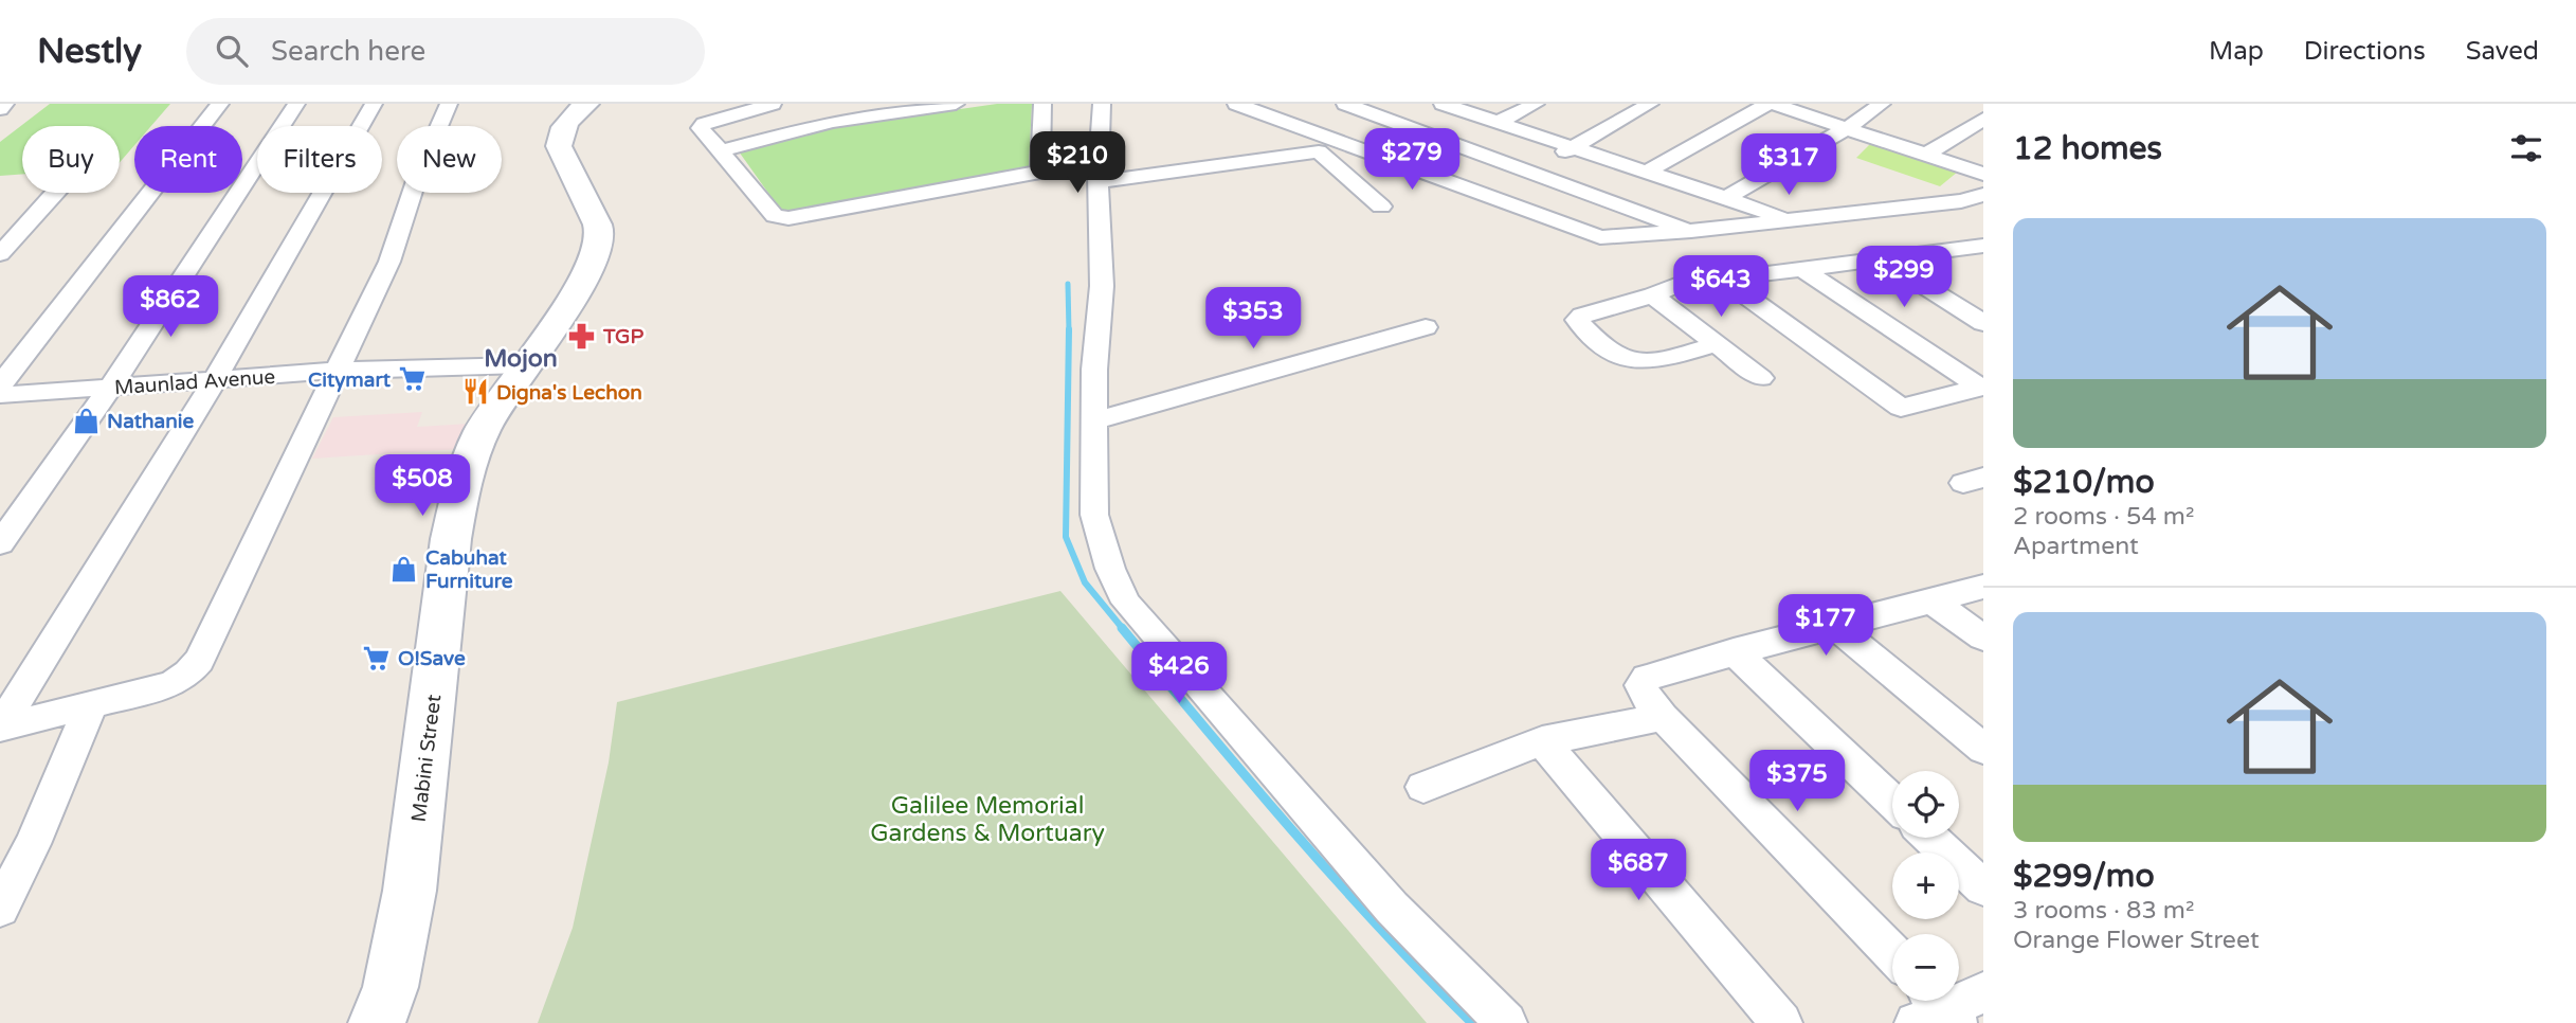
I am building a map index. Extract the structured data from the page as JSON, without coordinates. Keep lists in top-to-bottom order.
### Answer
{
  "streets": {
    "main road": ["Mabini Street"],
    "street": ["Maunlad Avenue"]
  },
  "crossings": [
    ["Maunlad Avenue", "Mabini Street"]
  ],
  "districts": ["Mojon"],
  "parks": ["Galilee Memorial Gardens & Mortuary"],
  "places": {
    "pharmacy": ["TGP"],
    "supermarket": ["Citymart", "O!Save"],
    "restaurant": ["Digna's Lechon"],
    "shop": ["Nathanie", "Cabuhat Furniture"]
  },
  "page": {
    "header": "Nestly",
    "search": "Search here",
    "nav": ["Map", "Directions", "Saved"],
    "heading": "12 homes",
    "chip": [
      "Buy",
      "Rent",
      "Filters",
      "New"
    ],
    "price": [
      "$279",
      "$210",
      "$317",
      "$299",
      "$643",
      "$862",
      "$353",
      "$508",
      "$177",
      "$426",
      "$375",
      "$687"
    ],
    "list": [
      {
        "name": "$210/mo",
        "note": "2 rooms · 54 m² · Apartment"
      },
      {
        "name": "$299/mo",
        "note": "3 rooms · 83 m² · Orange Flower Street"
      }
    ],
    "map_buttons": ["+", "−"]
  }
}
